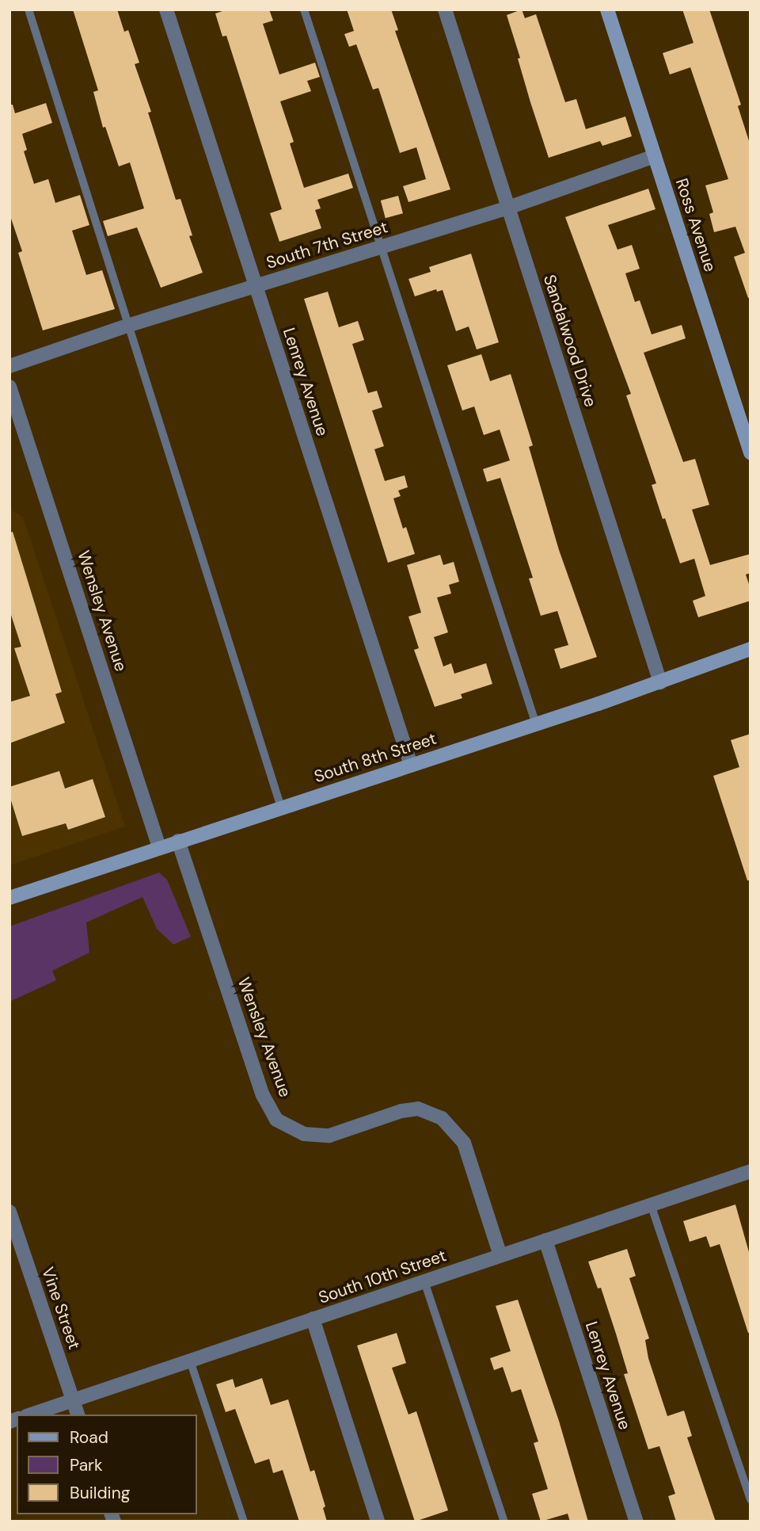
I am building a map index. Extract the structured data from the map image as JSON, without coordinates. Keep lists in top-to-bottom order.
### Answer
{
  "streets": {
    "street": [
      "Ross Avenue",
      "South 7th Street",
      "Sandalwood Drive",
      "Lenrey Avenue",
      "Wensley Avenue",
      "South 8th Street",
      "South 10th Street",
      "Vine Street"
    ]
  },
  "crossings": [
    ["Ross Avenue", "South 7th Street"],
    ["South 7th Street", "Sandalwood Drive"],
    ["South 7th Street", "Lenrey Avenue"],
    ["Sandalwood Drive", "South 8th Street"],
    ["Lenrey Avenue", "South 8th Street"],
    ["Lenrey Avenue", "South 10th Street"],
    ["Wensley Avenue", "South 8th Street"],
    ["Wensley Avenue", "South 10th Street"],
    ["South 10th Street", "Vine Street"]
  ],
  "legend": ["Road", "Park", "Building"]
}
